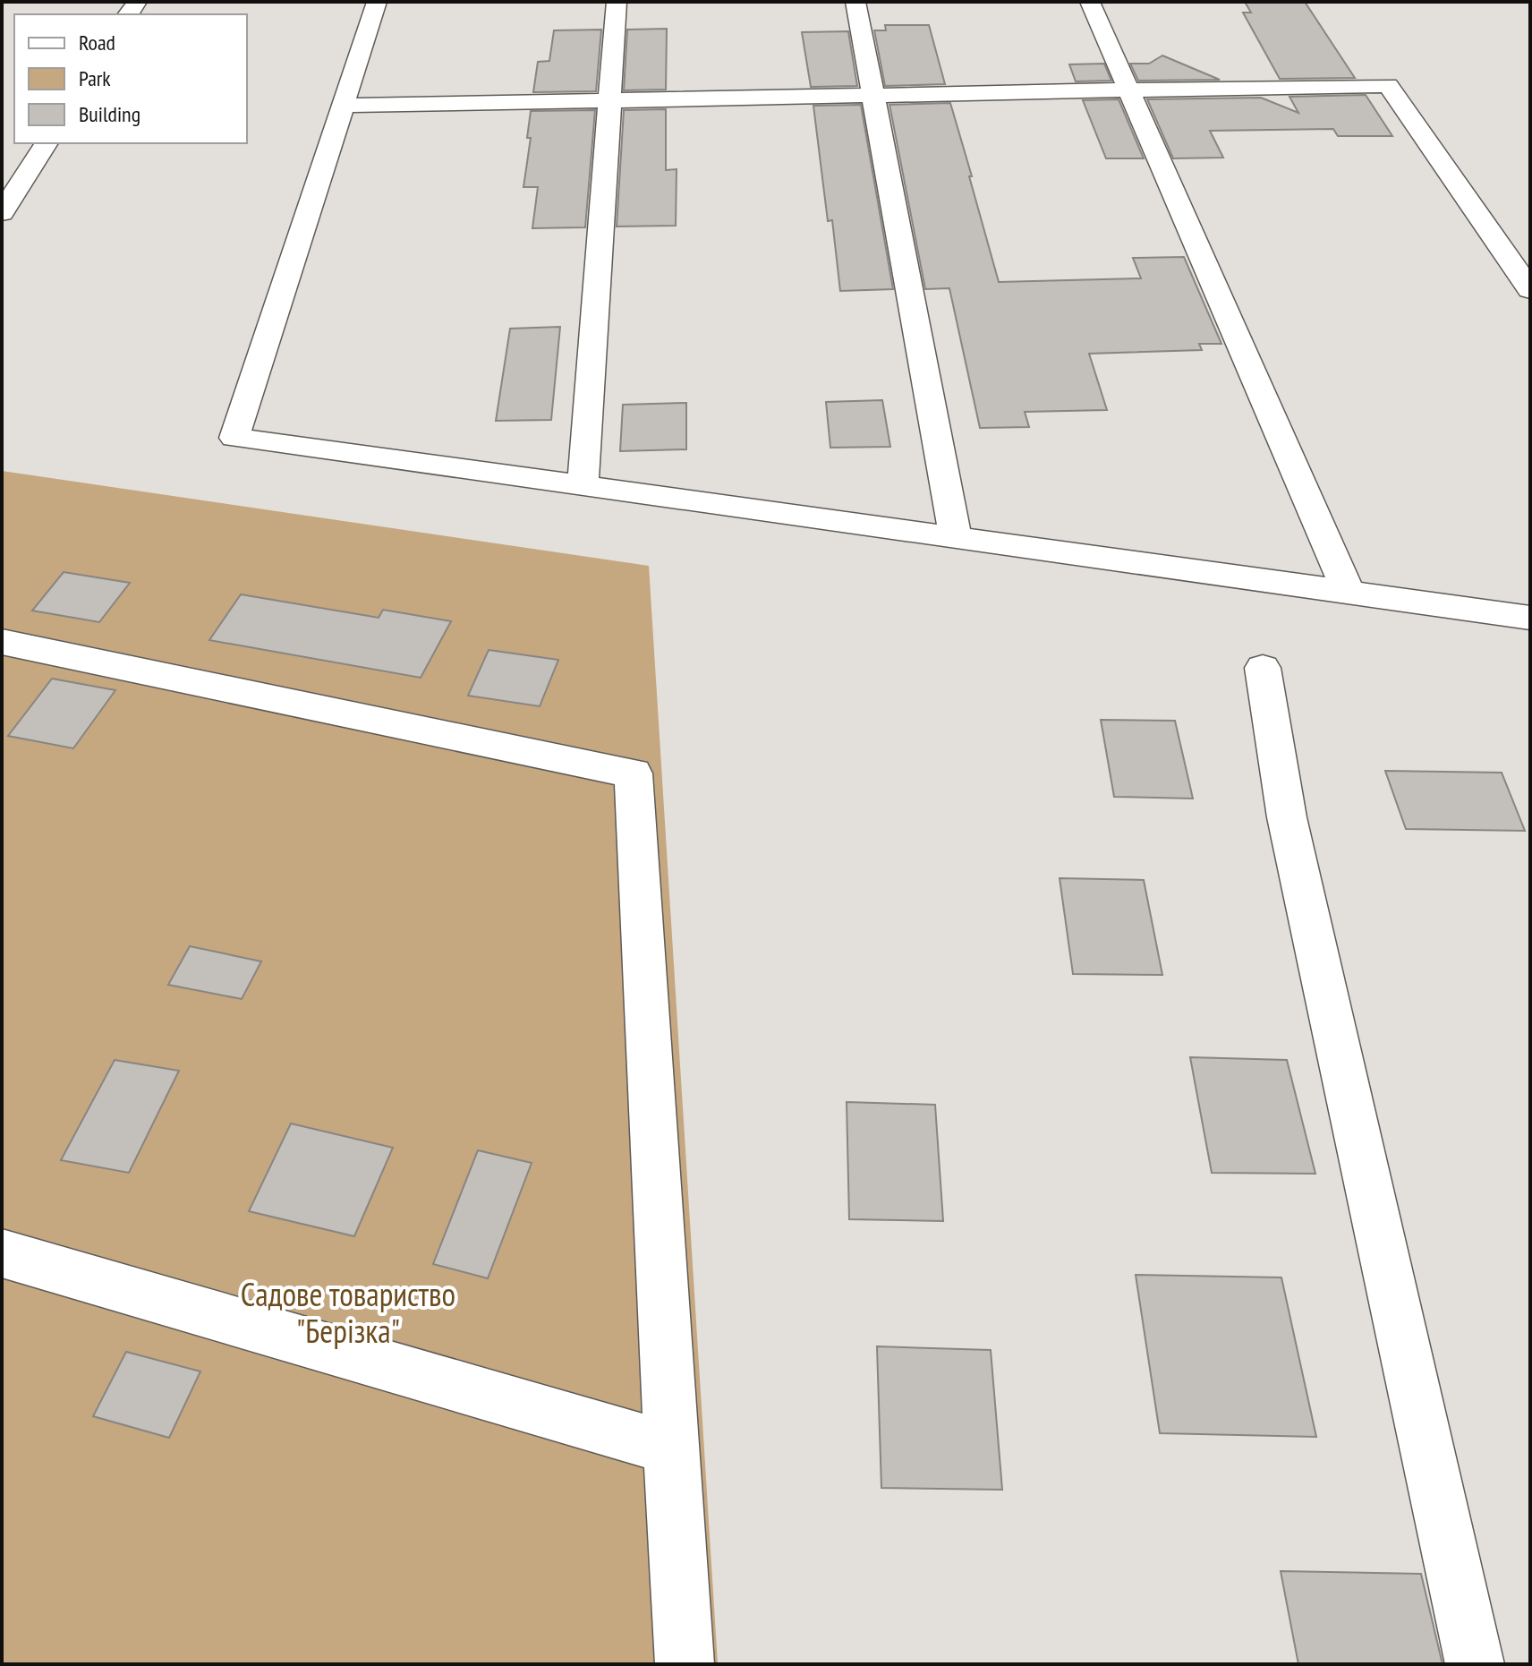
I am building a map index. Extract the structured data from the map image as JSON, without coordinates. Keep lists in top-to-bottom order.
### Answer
{
  "parks": ["Садове товариство \"Берізка\""],
  "legend": ["Road", "Park", "Building"]
}
